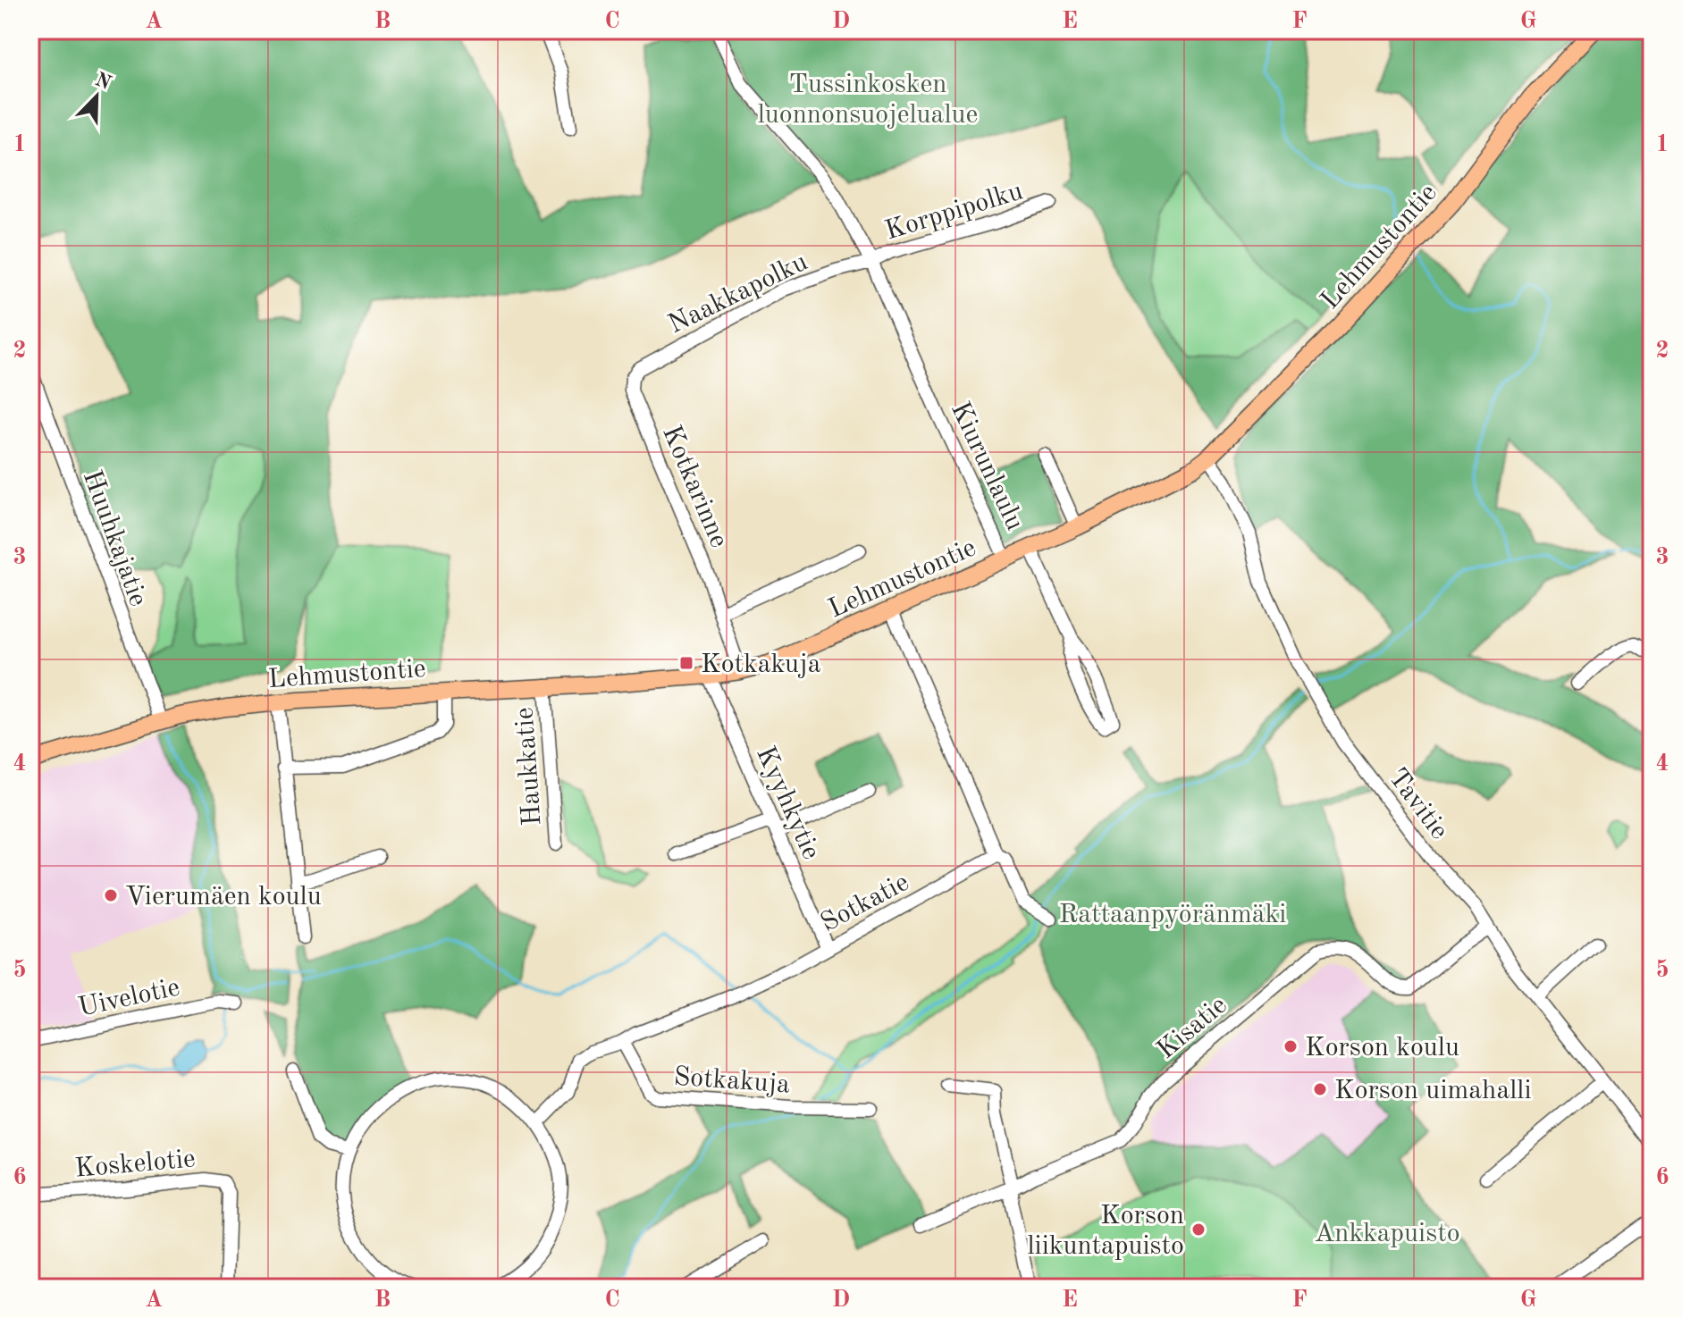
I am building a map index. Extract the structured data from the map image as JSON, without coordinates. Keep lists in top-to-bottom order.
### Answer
{
  "streets": {
    "main road": ["Lehmustontie"],
    "street": [
      "Korppipolku",
      "Naakkapolku",
      "Kiurunlaulu",
      "Kotkarinne",
      "Huuhkajatie",
      "Haukkatie",
      "Kyyhkytie",
      "Tavitie",
      "Sotkatie",
      "Uivelotie",
      "Kisatie",
      "Sotkakuja",
      "Koskelotie"
    ]
  },
  "crossings": [
    ["Korppipolku", "Naakkapolku"],
    ["Korppipolku", "Kiurunlaulu"],
    ["Lehmustontie", "Kiurunlaulu"],
    ["Lehmustontie", "Huuhkajatie"],
    ["Lehmustontie", "Haukkatie"],
    ["Lehmustontie", "Kyyhkytie"],
    ["Lehmustontie", "Tavitie"],
    ["Naakkapolku", "Kiurunlaulu"],
    ["Naakkapolku", "Kotkarinne"],
    ["Kyyhkytie", "Sotkatie"],
    ["Tavitie", "Kisatie"],
    ["Sotkatie", "Sotkakuja"]
  ],
  "parks": ["Tussinkosken luonnonsuojelualue", "Rattaanpyöränmäki", "Ankkapuisto"],
  "places": {
    "transit": ["Kotkakuja"],
    "other": [
      "Vierumäen koulu",
      "Korson koulu",
      "Korson uimahalli",
      "Korson liikuntapuisto"
    ]
  },
  "north": "top right",
  "grid": {
    "columns": [
      "A",
      "B",
      "C",
      "D",
      "E",
      "F",
      "G"
    ],
    "rows": [
      "1",
      "2",
      "3",
      "4",
      "5",
      "6"
    ]
  }
}
